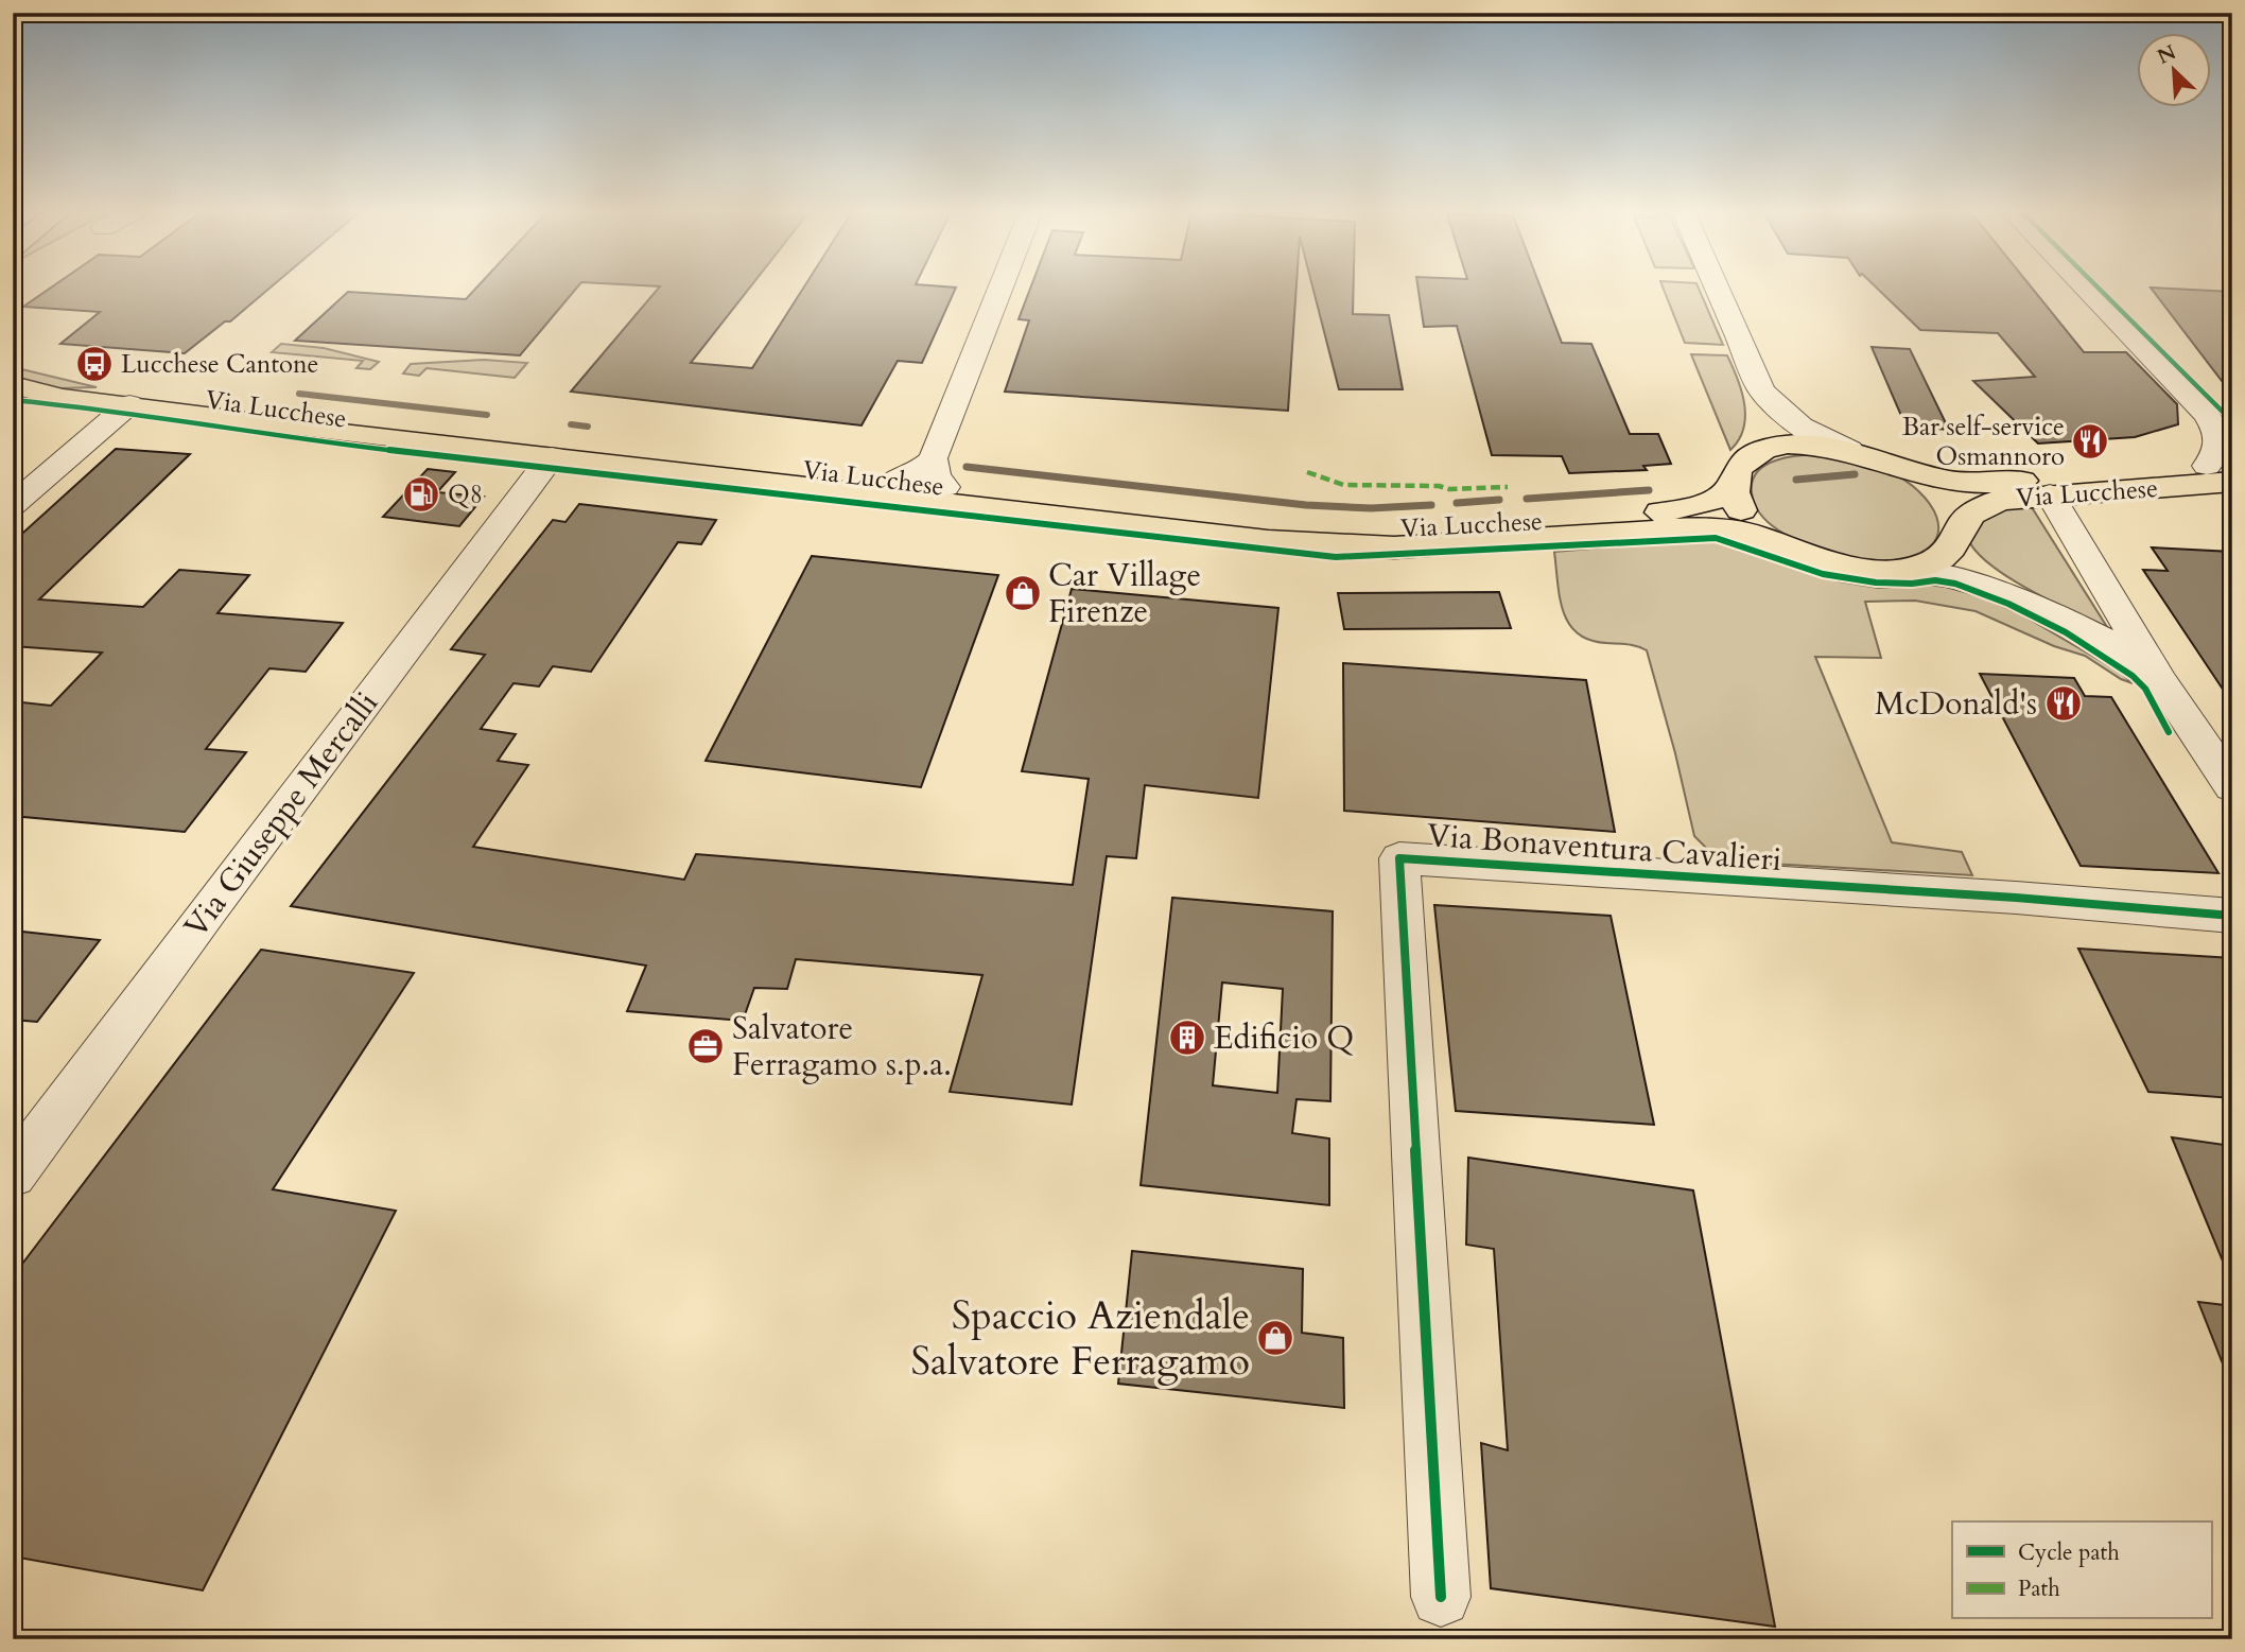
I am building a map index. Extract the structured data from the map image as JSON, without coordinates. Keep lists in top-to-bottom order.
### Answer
{
  "streets": {
    "main road": ["Via Lucchese"],
    "street": ["Via Giuseppe Mercalli", "Via Bonaventura Cavalieri"]
  },
  "crossings": [
    ["Via Lucchese", "Via Giuseppe Mercalli"]
  ],
  "places": {
    "bus stop": ["Lucchese Cantone"],
    "restaurant": ["Bar self-service Osmannoro", "McDonald's"],
    "fuel station": ["Q8"],
    "shop": ["Car Village Firenze", "Spaccio Aziendale Salvatore Ferragamo"],
    "building": ["Edificio Q"],
    "office": ["Salvatore Ferragamo s.p.a."]
  },
  "legend": ["Cycle path", "Path"],
  "north": "top left"
}
